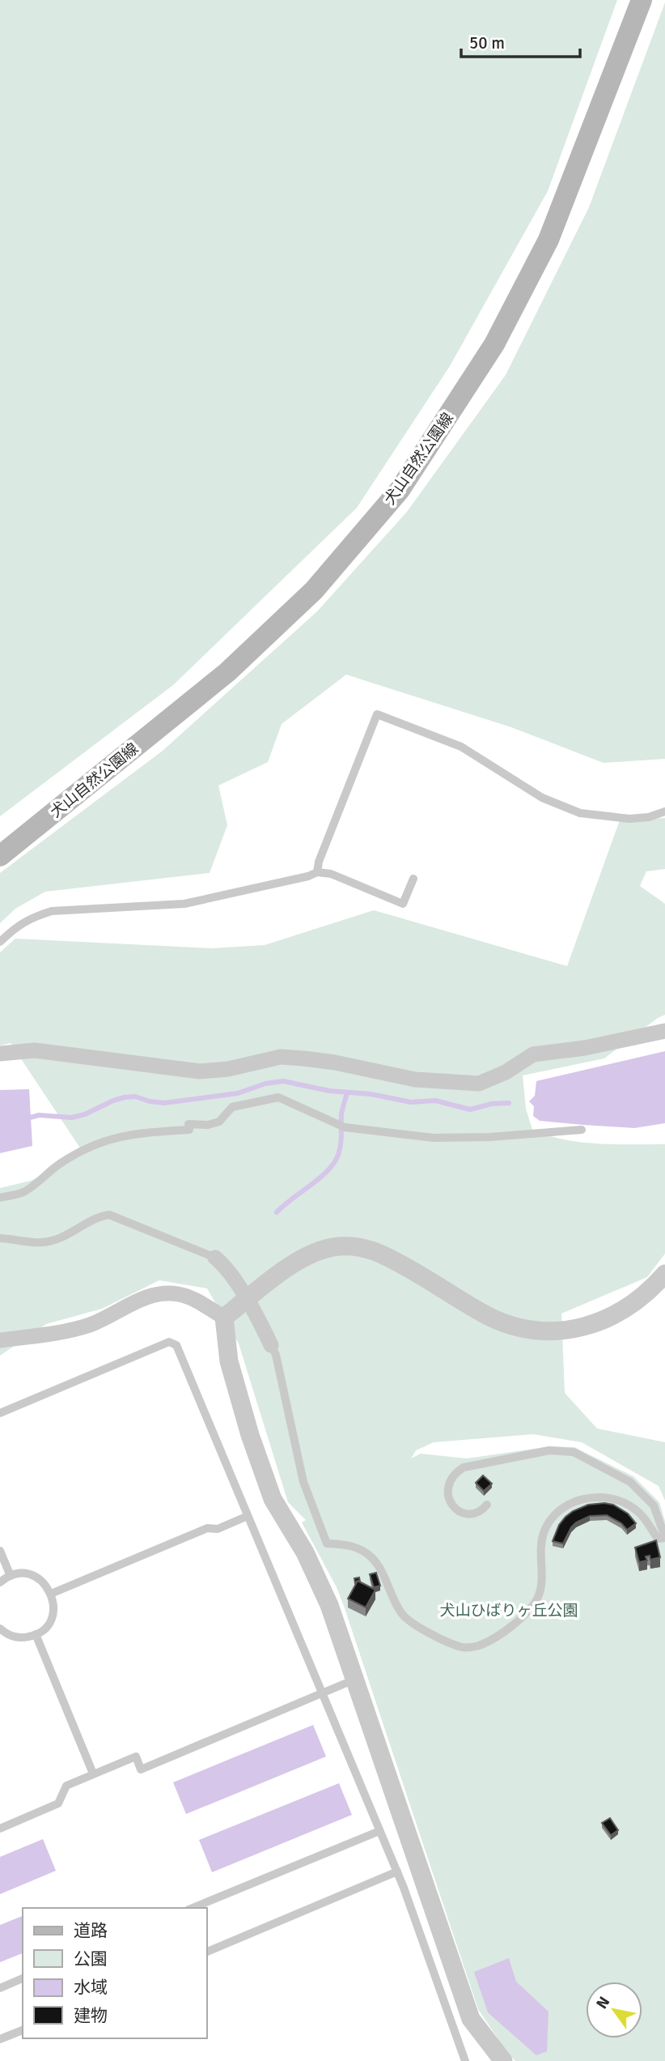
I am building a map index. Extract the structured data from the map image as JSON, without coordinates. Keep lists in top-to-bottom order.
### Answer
{
  "streets": {
    "main road": ["犬山自然公園線"]
  },
  "parks": ["犬山ひばりヶ丘公園"],
  "legend": [
    "道路",
    "公園",
    "水域",
    "建物"
  ],
  "scale_bar": "50 m",
  "north": "top left"
}
